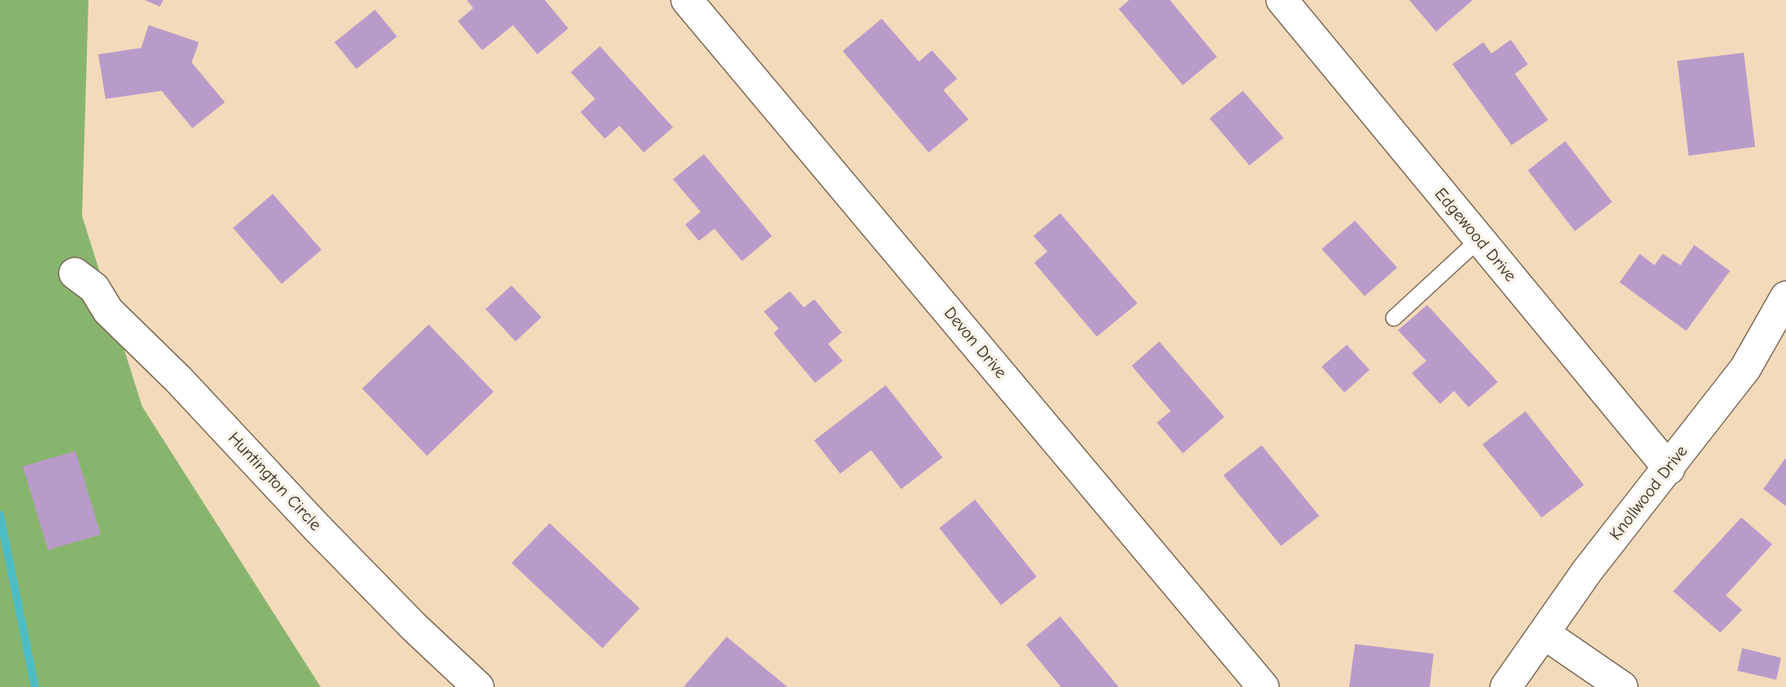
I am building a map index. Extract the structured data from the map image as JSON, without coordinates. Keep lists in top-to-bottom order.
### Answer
{
  "streets": {
    "street": [
      "Edgewood Drive",
      "Devon Drive",
      "Huntington Circle",
      "Knollwood Drive"
    ]
  },
  "crossings": [
    ["Edgewood Drive", "Knollwood Drive"]
  ]
}
